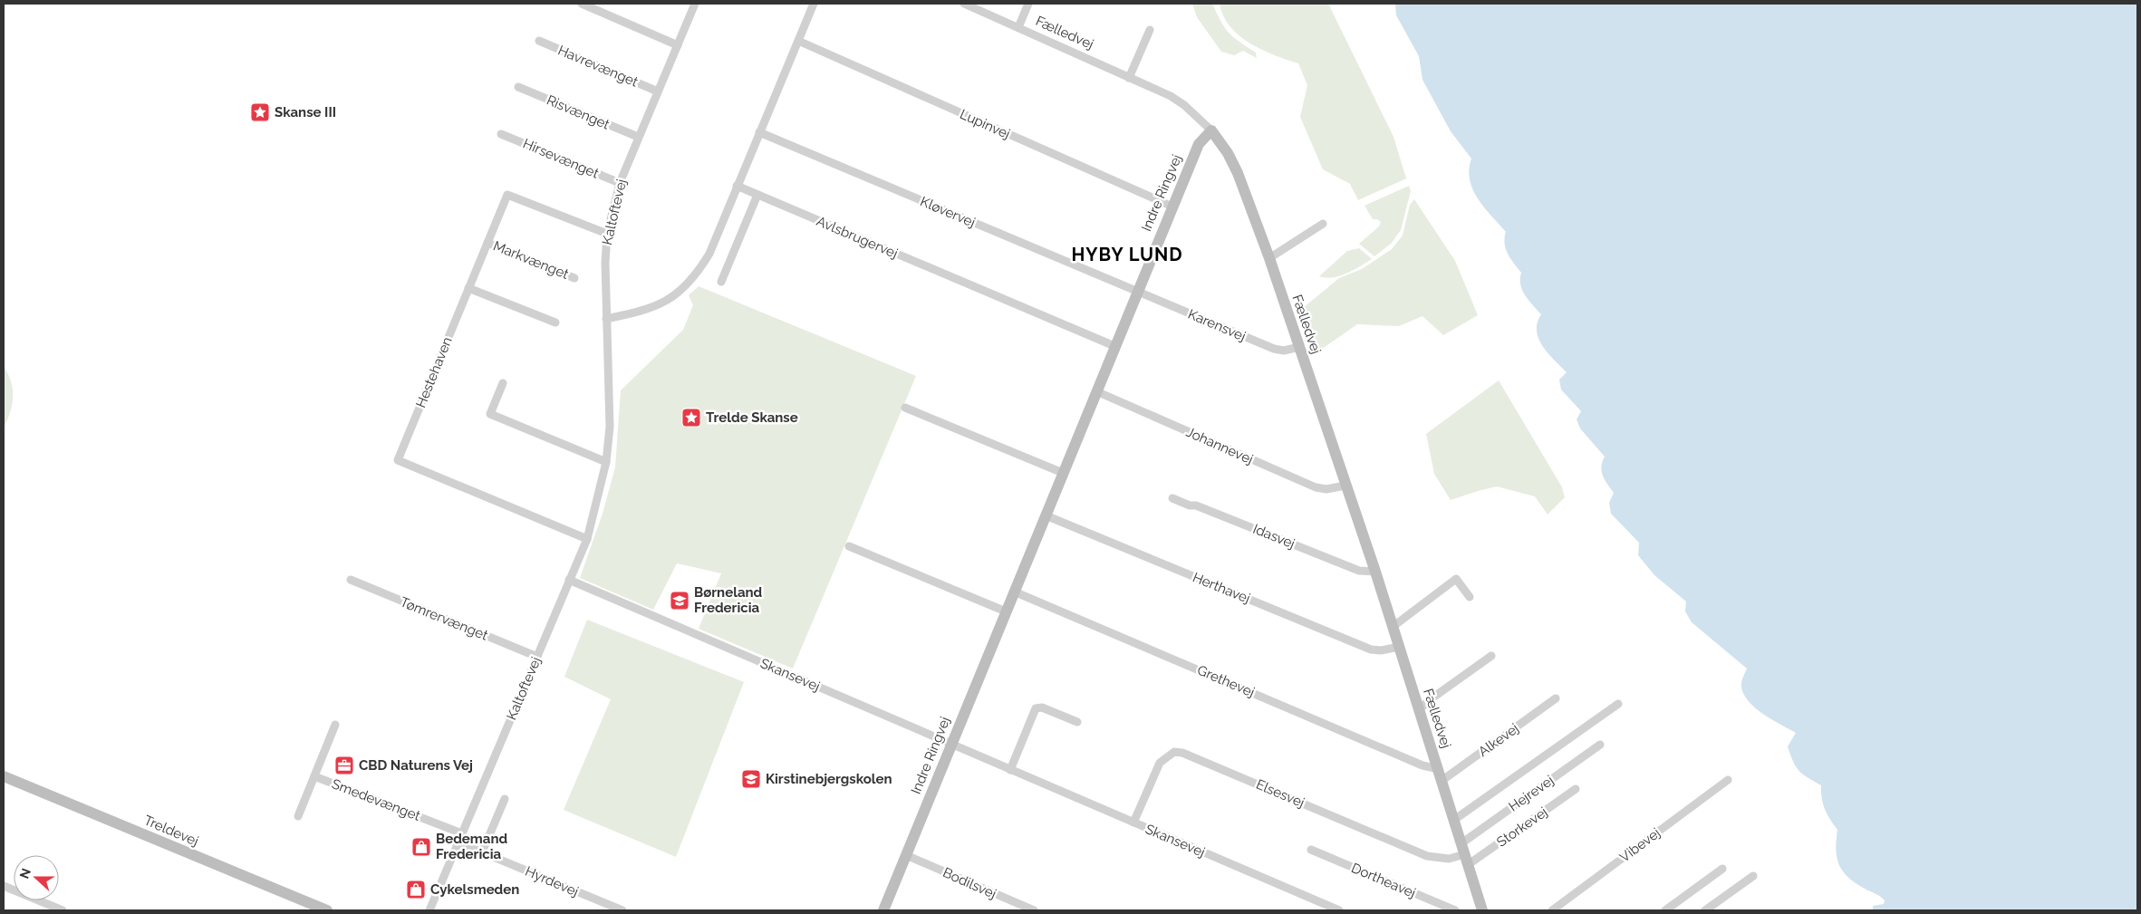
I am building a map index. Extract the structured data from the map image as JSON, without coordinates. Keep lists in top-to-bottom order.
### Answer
{
  "streets": {
    "street": [
      "Fælledvej",
      "Havrevænget",
      "Risvænget",
      "Lupinvej",
      "Hirsevænget",
      "Indre Ringvej",
      "Kaltoftevej",
      "Kløvervej",
      "Avlsbrugervej",
      "Markvænget",
      "Karensvej",
      "Hestehaven",
      "Johannevej",
      "Idasvej",
      "Herthavej",
      "Tømrervænget",
      "Skansevej",
      "Grethevej",
      "Alkevej",
      "Elsesvej",
      "Hejrevej",
      "Smedevænget",
      "Storkevej",
      "Treldevej",
      "Vibevej",
      "Dortheavej",
      "Hyrdevej",
      "Bodilsvej"
    ]
  },
  "crossings": [
    ["Fælledvej", "Indre Ringvej"],
    ["Fælledvej", "Karensvej"],
    ["Fælledvej", "Johannevej"],
    ["Fælledvej", "Idasvej"],
    ["Fælledvej", "Herthavej"],
    ["Fælledvej", "Grethevej"],
    ["Fælledvej", "Alkevej"],
    ["Fælledvej", "Elsesvej"],
    ["Fælledvej", "Hejrevej"],
    ["Fælledvej", "Storkevej"],
    ["Havrevænget", "Kaltoftevej"],
    ["Risvænget", "Kaltoftevej"],
    ["Lupinvej", "Indre Ringvej"],
    ["Hirsevænget", "Kaltoftevej"],
    ["Indre Ringvej", "Kløvervej"],
    ["Indre Ringvej", "Avlsbrugervej"],
    ["Indre Ringvej", "Karensvej"],
    ["Indre Ringvej", "Johannevej"],
    ["Indre Ringvej", "Herthavej"],
    ["Indre Ringvej", "Skansevej"],
    ["Indre Ringvej", "Grethevej"],
    ["Indre Ringvej", "Bodilsvej"],
    ["Kaltoftevej", "Hestehaven"],
    ["Kaltoftevej", "Tømrervænget"],
    ["Kaltoftevej", "Skansevej"],
    ["Kaltoftevej", "Smedevænget"],
    ["Kaltoftevej", "Hyrdevej"],
    ["Kløvervej", "Karensvej"],
    ["Markvænget", "Hestehaven"],
    ["Skansevej", "Elsesvej"],
    ["Elsesvej", "Hejrevej"],
    ["Elsesvej", "Storkevej"],
    ["Hejrevej", "Storkevej"]
  ],
  "districts": ["HYBY LUND"],
  "places": {
    "place": ["Skanse III", "Trelde Skanse"],
    "school or university": ["Børneland Fredericia", "Kirstinebjergskolen"],
    "office": ["CBD Naturens Vej"],
    "shop": ["Bedemand Fredericia", "Cykelsmeden"]
  },
  "north": "left"
}
